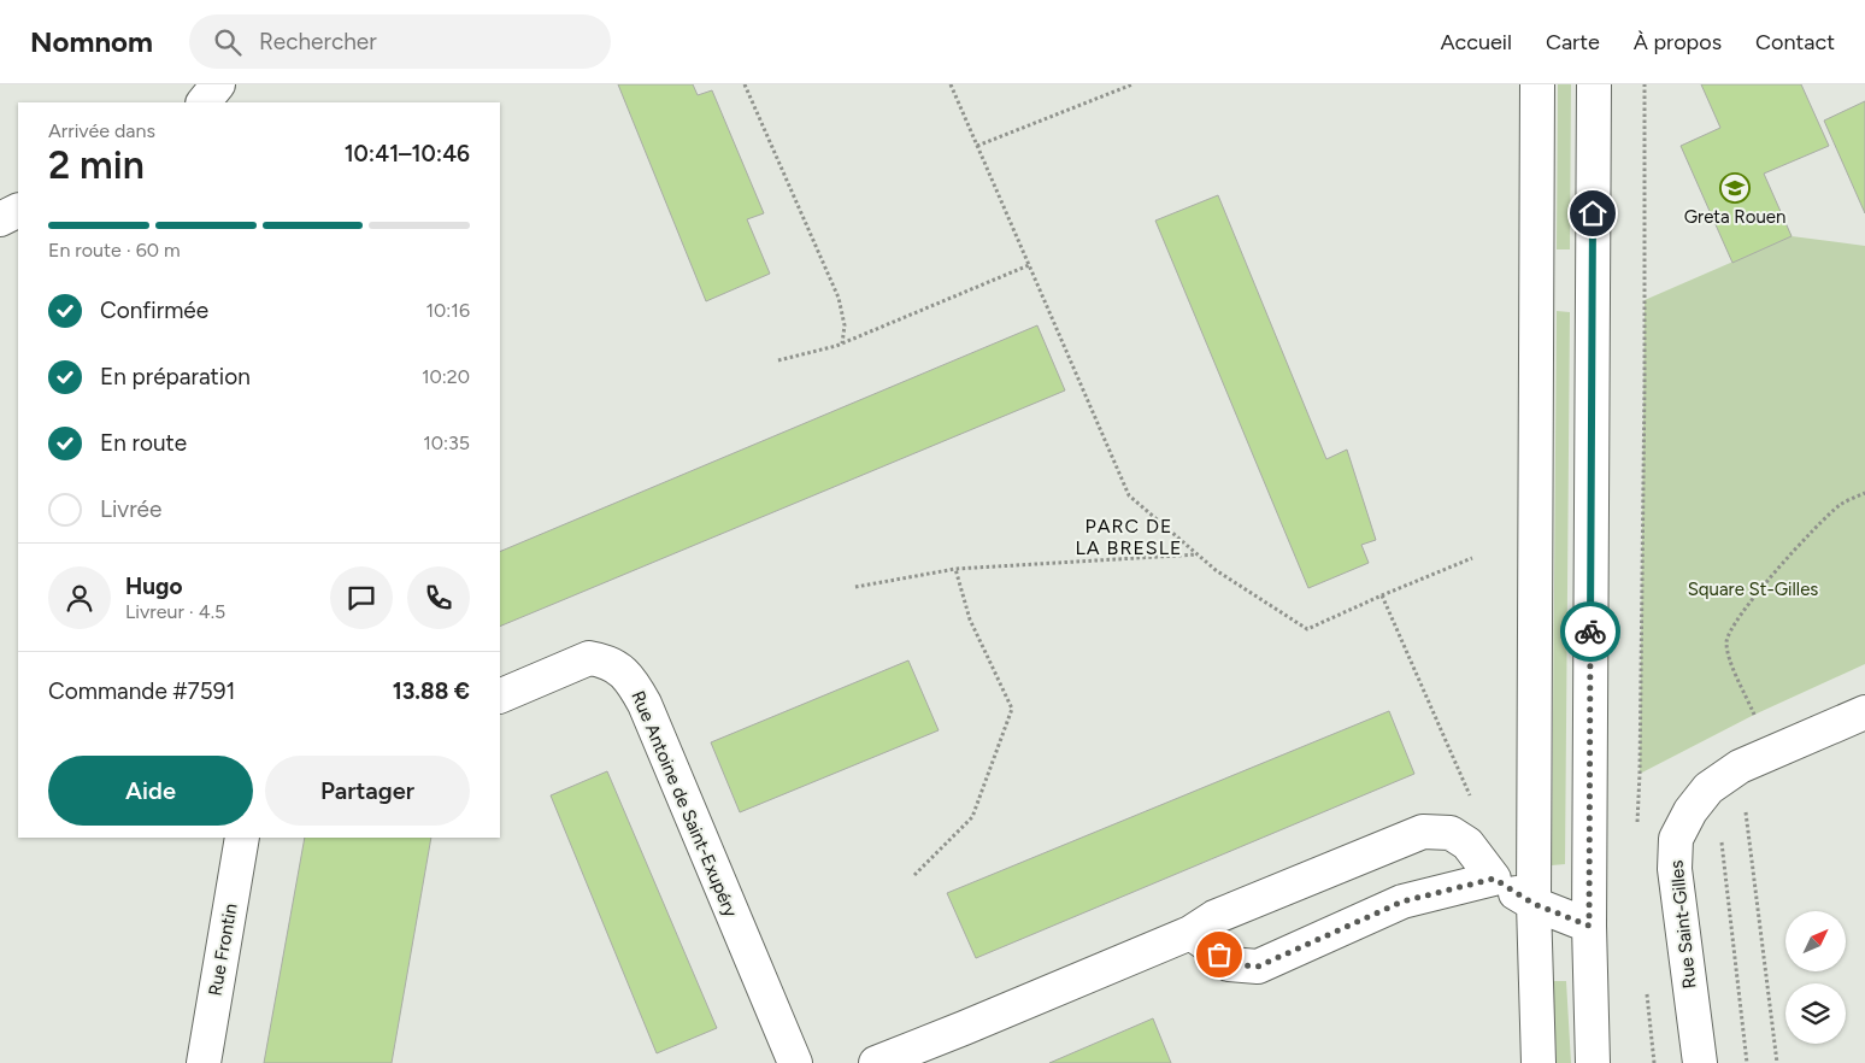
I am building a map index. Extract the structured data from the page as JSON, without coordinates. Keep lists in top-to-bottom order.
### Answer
{
  "streets": {
    "street": ["Rue Antoine de Saint-Exupéry", "Rue Saint-Gilles", "Rue Frontin"]
  },
  "districts": ["PARC DE LA BRESLE"],
  "parks": ["Square St-Gilles"],
  "places": {
    "school or university": ["Greta Rouen"]
  },
  "north": "top right",
  "page": {
    "header": "Nomnom",
    "search": "Rechercher",
    "nav": [
      "Accueil",
      "Carte",
      "À propos",
      "Contact"
    ],
    "heading": ["2 min", "Arrivée dans", "10:41–10:46"],
    "panel": [
      "Hugo",
      "Livreur · 4.5",
      "Commande #7591",
      "13.88 €"
    ],
    "bar": "En route · 60 m",
    "list": [
      ["Confirmée", "10:16"],
      ["En préparation", "10:20"],
      ["En route", "10:35"],
      "Livrée"
    ],
    "buttons": ["Aide", "Partager"]
  }
}
